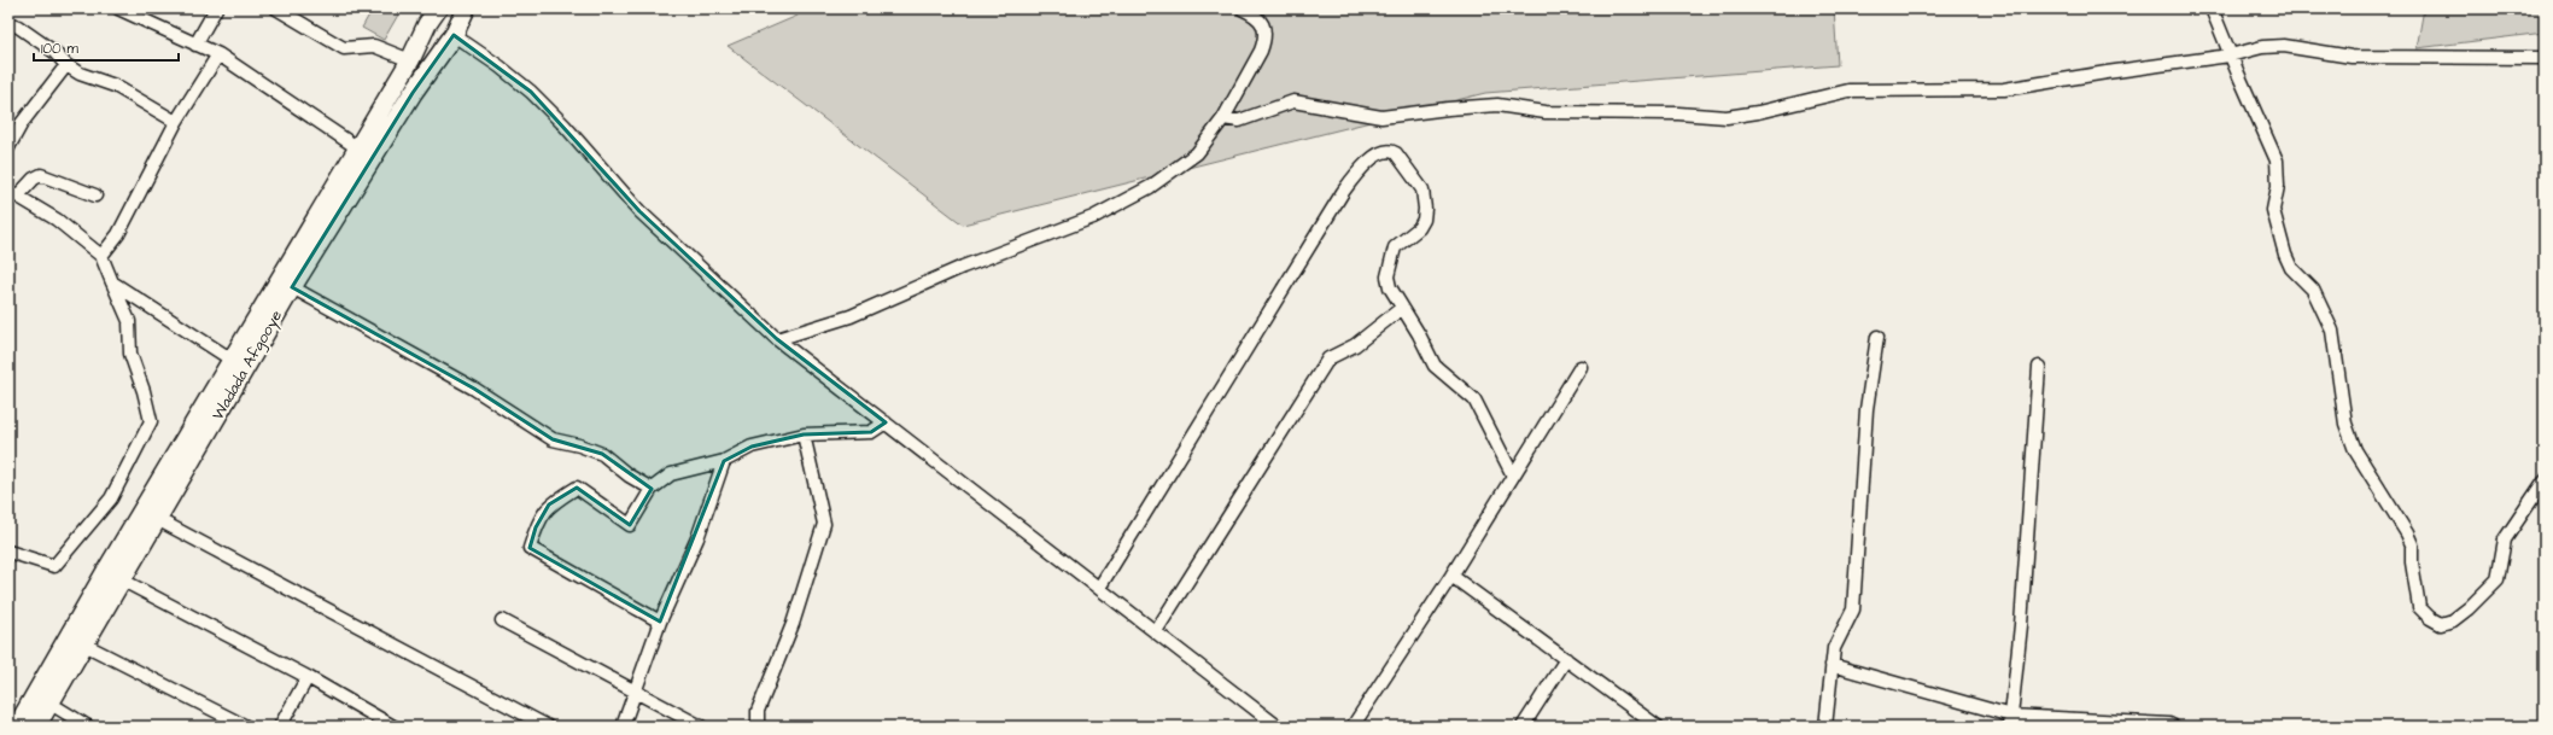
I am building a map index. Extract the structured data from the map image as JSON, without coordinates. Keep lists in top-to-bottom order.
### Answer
{
  "streets": {
    "highway": ["Wadada Afgooye"]
  },
  "scale_bar": "100 m"
}
